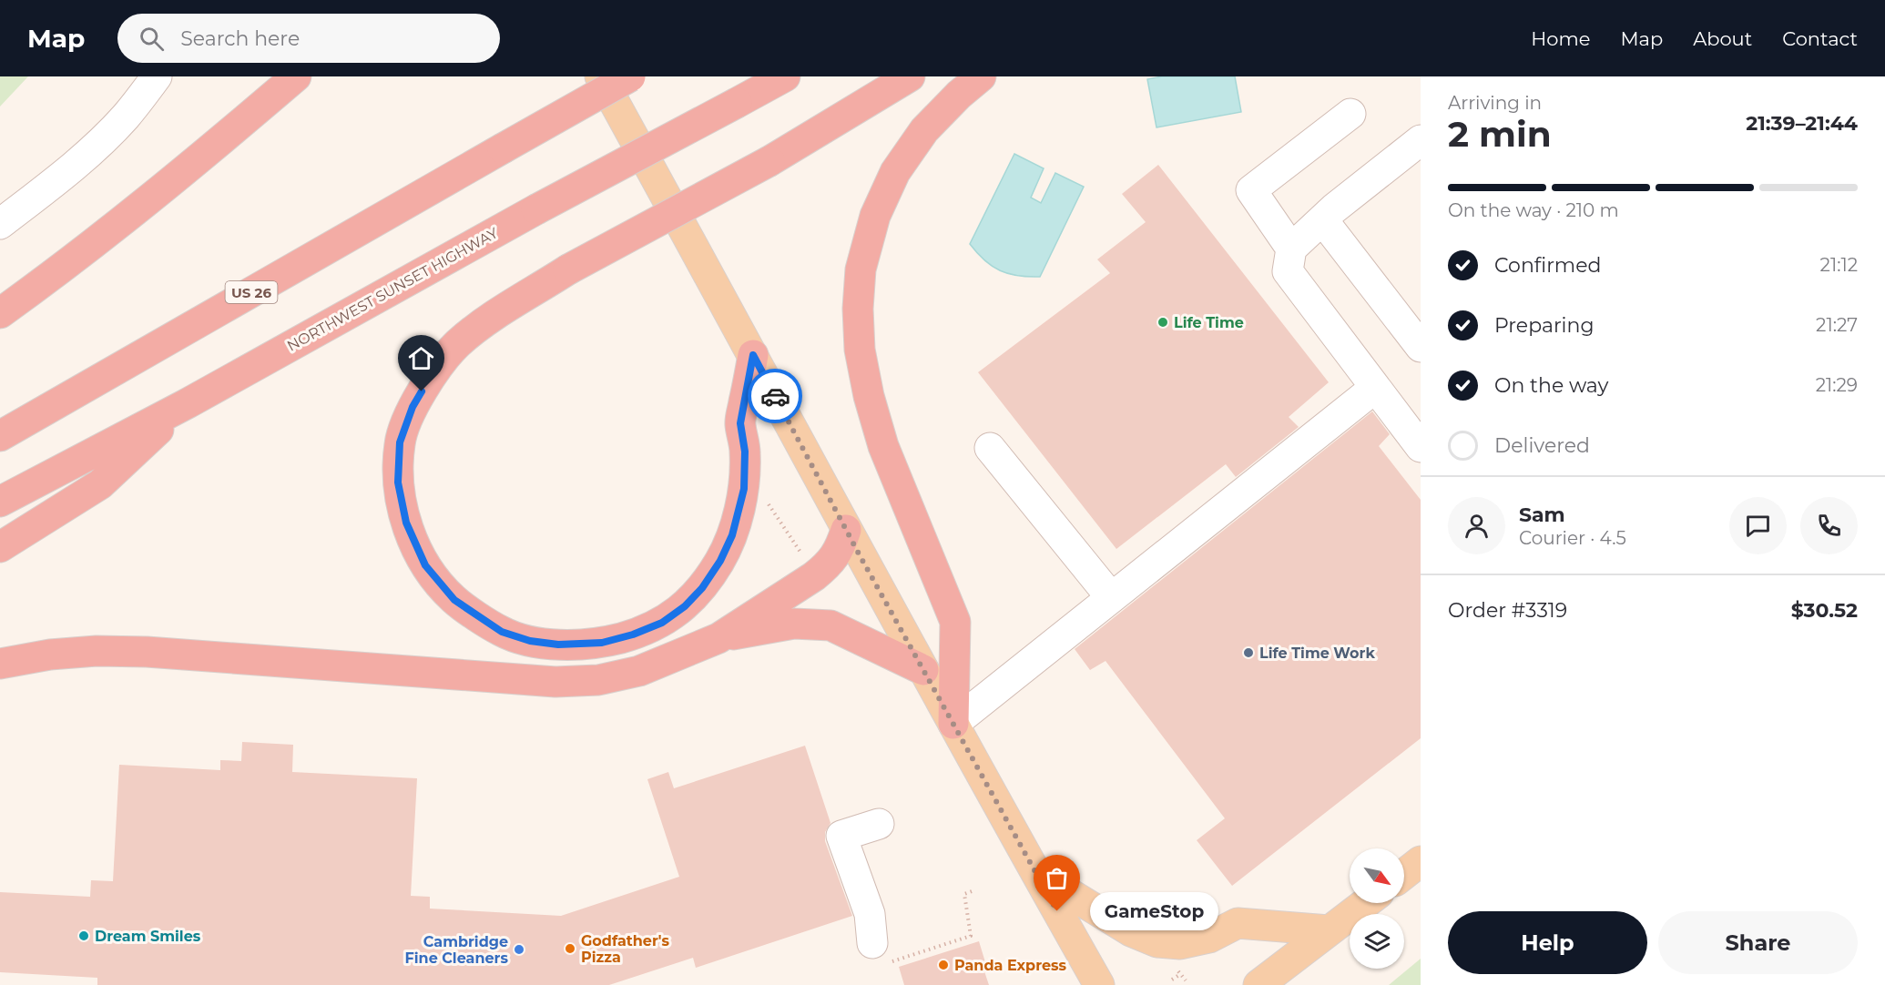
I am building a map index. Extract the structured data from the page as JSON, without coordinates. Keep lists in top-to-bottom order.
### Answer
{
  "streets": {
    "highway": ["NORTHWEST SUNSET HIGHWAY", "US 26"]
  },
  "places": [
    "Life Time",
    "Life Time Work",
    "GameStop",
    "Dream Smiles",
    "Godfather's Pizza",
    "Cambridge Fine Cleaners",
    "Panda Express"
  ],
  "north": "bottom right",
  "page": {
    "header": "Map",
    "search": "Search here",
    "nav": [
      "Home",
      "Map",
      "About",
      "Contact"
    ],
    "heading": ["2 min", "Arriving in", "21:39–21:44"],
    "panel": [
      "Sam",
      "Courier · 4.5",
      "Order #3319",
      "$30.52"
    ],
    "bar": "On the way · 210 m",
    "list": [
      ["Confirmed", "21:12"],
      ["Preparing", "21:27"],
      ["On the way", "21:29"],
      "Delivered"
    ],
    "bubble": "GameStop",
    "buttons": ["Help", "Share"]
  }
}
